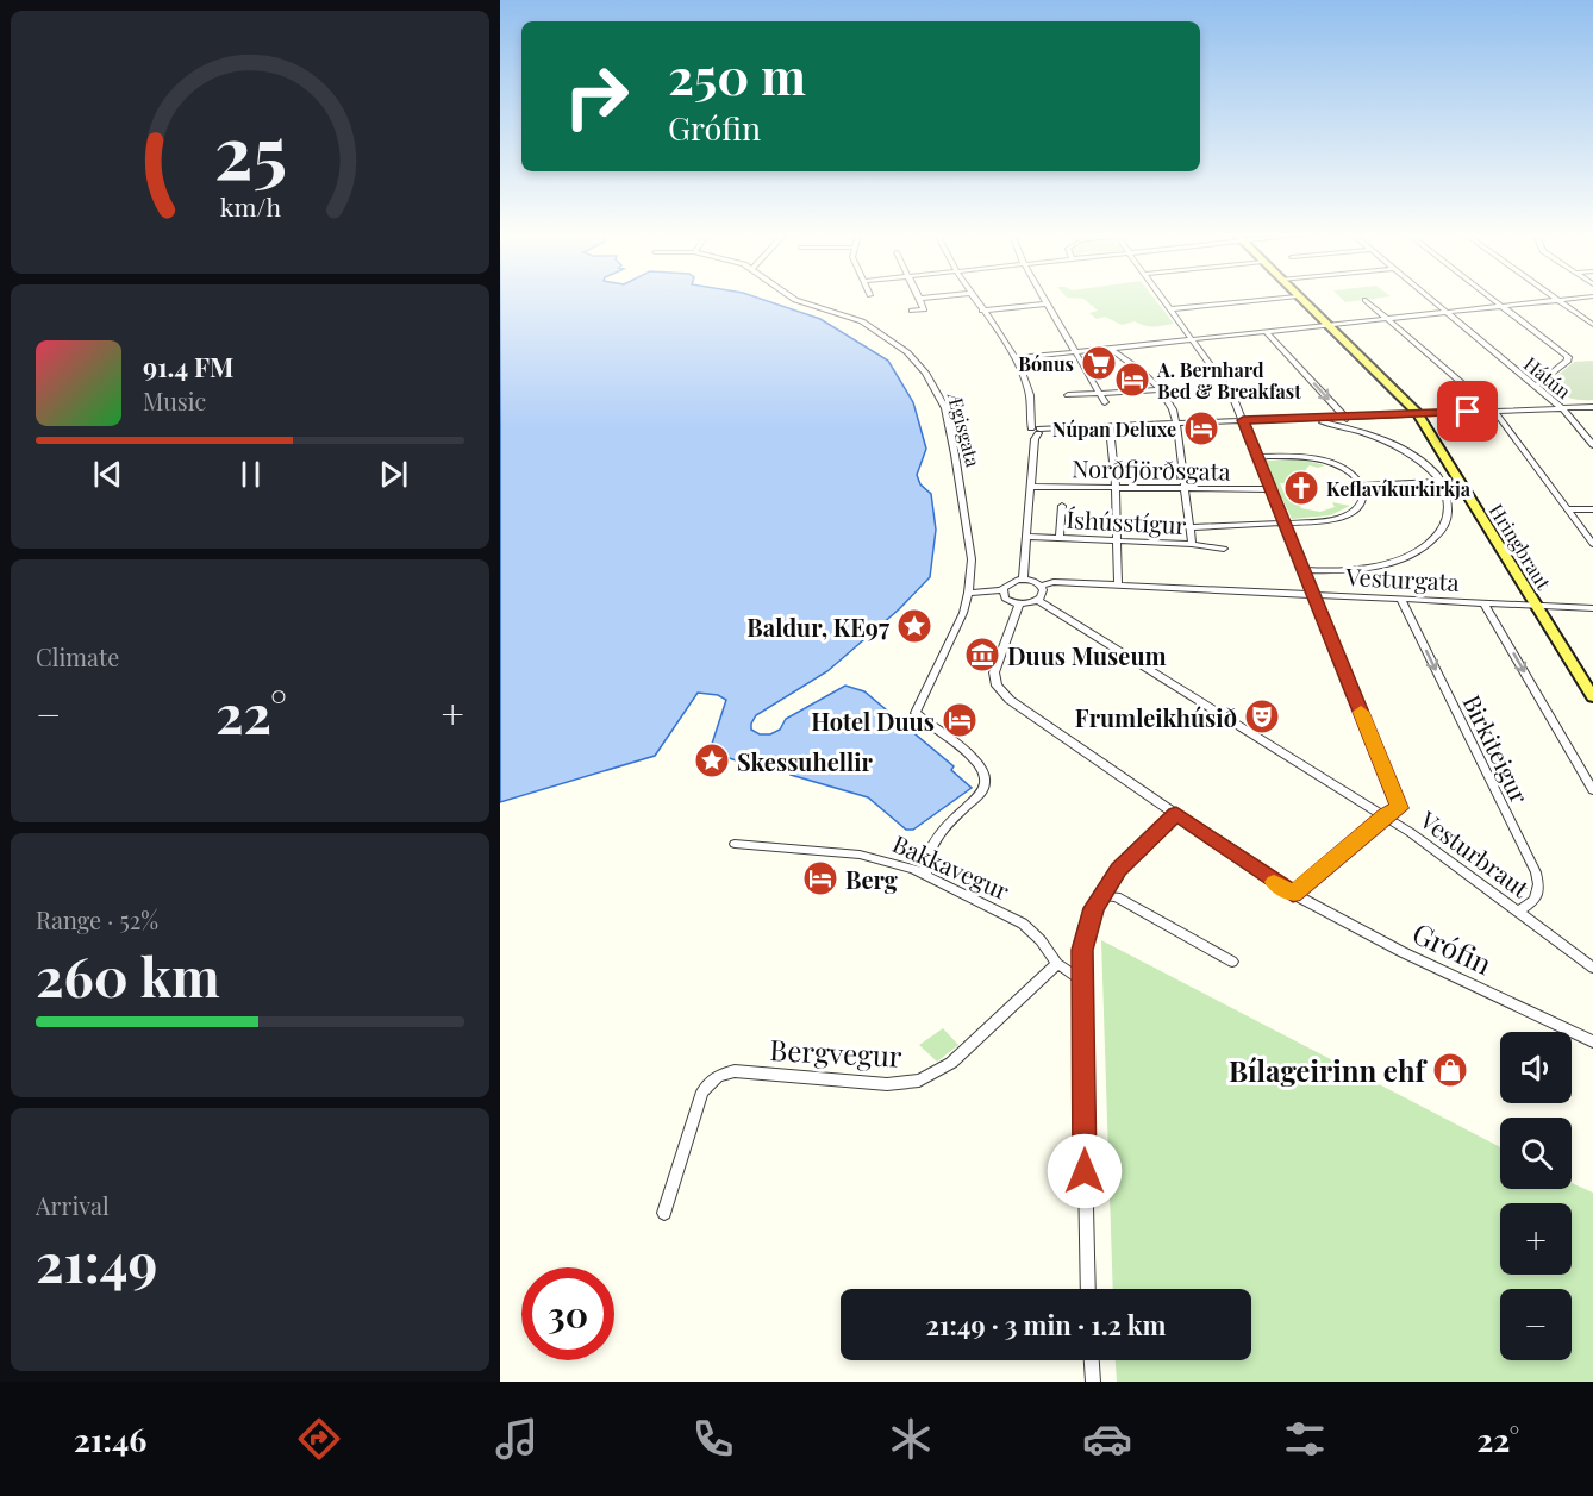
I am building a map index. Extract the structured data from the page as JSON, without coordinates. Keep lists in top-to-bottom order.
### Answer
{
  "streets": {
    "main road": ["Hringbraut"],
    "street": [
      "Hátún",
      "Ægisgata",
      "Norðfjörðsgata",
      "Íshússtígur",
      "Vesturgata",
      "Birkiteigur",
      "Vesturbraut",
      "Bakkavegur",
      "Grófin",
      "Bergvegur"
    ]
  },
  "crossings": [
    ["Ægisgata", "Bakkavegur"],
    ["Hringbraut", "Vesturgata"],
    ["Vesturgata", "Birkiteigur"],
    ["Birkiteigur", "Vesturbraut"],
    ["Bakkavegur", "Bergvegur"]
  ],
  "places": {
    "supermarket": ["Bónus"],
    "hotel": [
      "A. Bernhard Bed & Breakfast",
      "Núpan Deluxe",
      "Hotel Duus",
      "Berg"
    ],
    "church": ["Keflavíkurkirkja"],
    "place": ["Baldur, KE97", "Skessuhellir"],
    "museum": ["Duus Museum"],
    "theatre": ["Frumleikhúsið"],
    "shop": ["Bílageirinn ehf"]
  },
  "page": {
    "turn": ["250 m", "Grófin"],
    "song": ["91.4 FM", "Music"],
    "tile": [
      "Climate",
      ["Range · 52%", "260 km"],
      ["Arrival", "21:49"]
    ],
    "heat": ["−", "22°", "+"],
    "map_buttons": ["+", "−"],
    "limit": "30",
    "trip": "21:49 · 3 min · 1.2 km",
    "tabs": ["21:46", "22°"],
    "gauge": ["25", "km/h"]
  }
}
